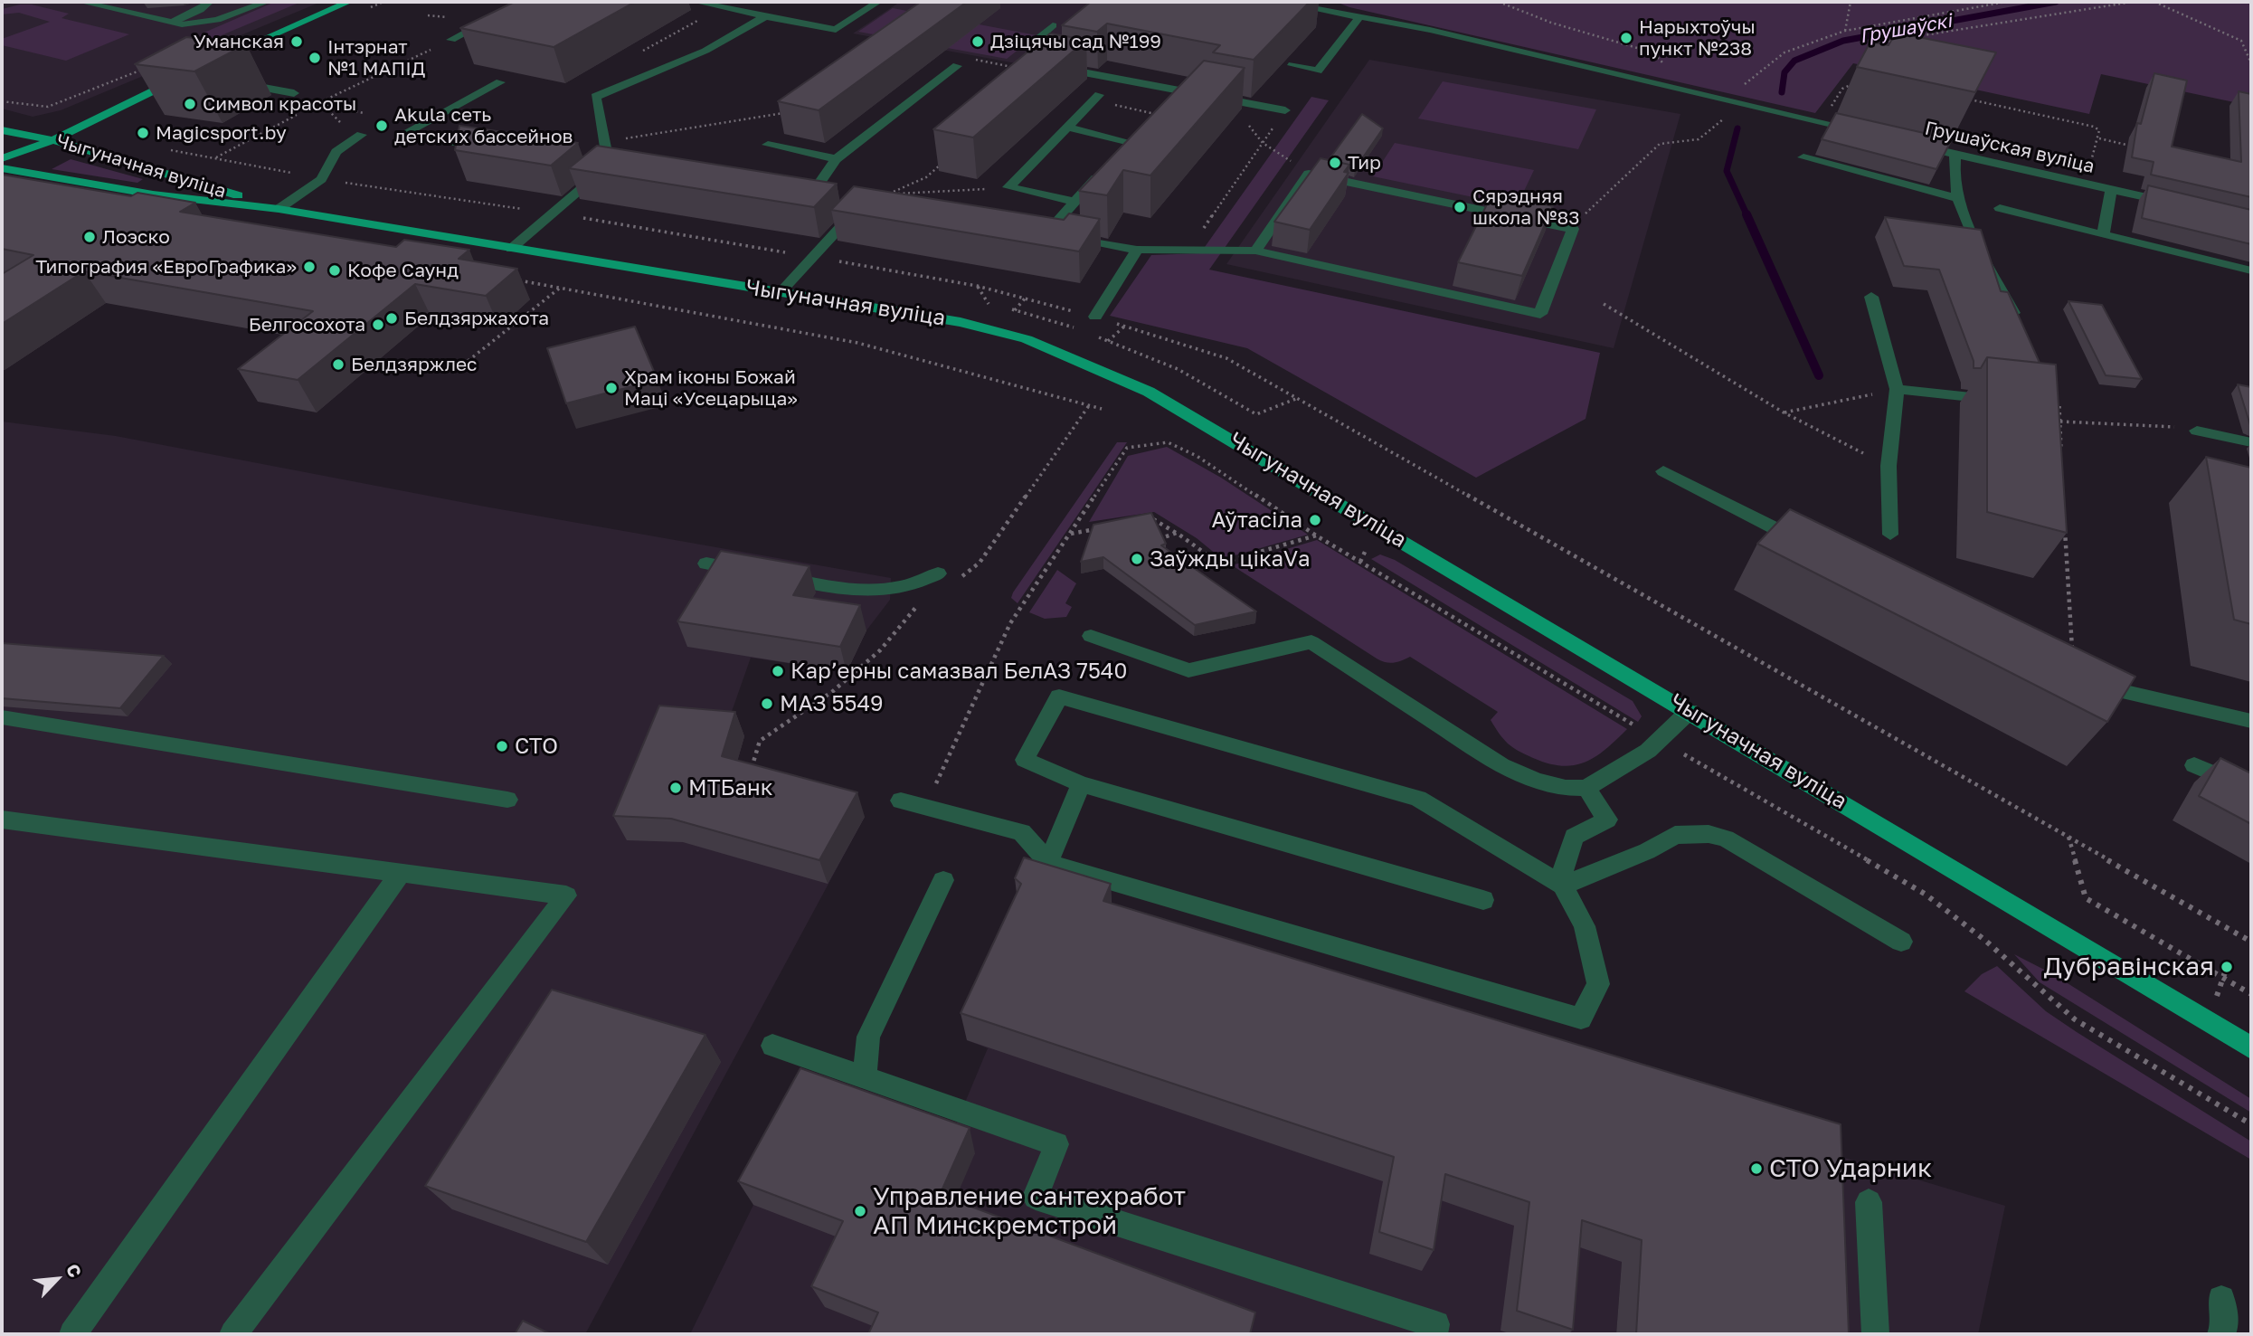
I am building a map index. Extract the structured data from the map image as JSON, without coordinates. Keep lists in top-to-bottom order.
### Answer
{
  "streets": {
    "main road": ["Чыгуначная вуліца"],
    "street": ["Грушаўская вуліца"]
  },
  "water": ["Грушаўскі"],
  "places": [
    "Нарыхтоўчы пункт №238",
    "Уманская",
    "Дзіцячы сад №199",
    "Інтэрнат №1 МАПІД",
    "Символ красоты",
    "Akula сеть детских бассейнов",
    "Magicsport.by",
    "Тир",
    "Сярэдняя школа №83",
    "Лоэско",
    "Типография «ЕвроГрафика»",
    "Кофе Саунд",
    "Белдзяржахота",
    "Белгосохота",
    "Белдзяржлес",
    "Храм іконы Божай Маці «Усецарыца»",
    "Аўтасіла",
    "Заўжды цікаVа",
    "Карʼерны самазвал БелАЗ 7540",
    "МАЗ 5549",
    "СТО",
    "МТБанк",
    "Дубравінская",
    "СТО Ударник",
    "Управление сантехработ АП Минскремстрой"
  ],
  "north": "top right"
}
